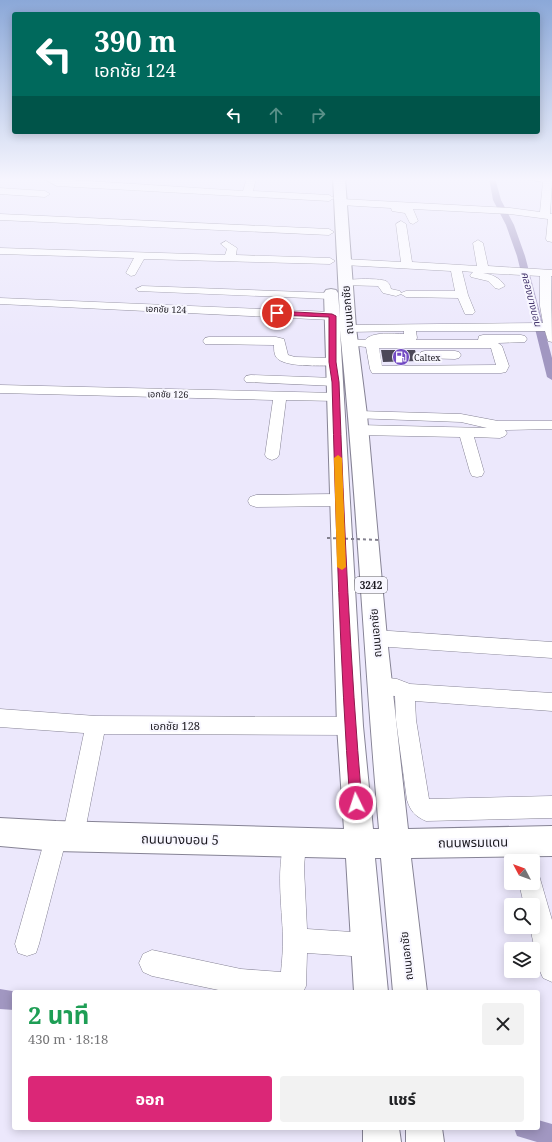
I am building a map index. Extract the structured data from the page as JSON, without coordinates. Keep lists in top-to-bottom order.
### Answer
{
  "streets": {
    "main road": [
      "ถนนเอกชัย",
      "3242",
      "ถนนบางบอน 5",
      "ถนนพรมแดน"
    ],
    "street": ["เอกชัย 124", "เอกชัย 126", "เอกชัย 128"]
  },
  "crossings": [
    ["เอกชัย 124", "ถนนเอกชัย"],
    ["ถนนเอกชัย", "เอกชัย 126"],
    ["ถนนเอกชัย", "เอกชัย 128"],
    ["ถนนเอกชัย", "ถนนบางบอน 5"],
    ["ถนนเอกชัย", "ถนนพรมแดน"],
    ["ถนนบางบอน 5", "ถนนพรมแดน"]
  ],
  "water": ["คลองบางบอน"],
  "places": {
    "fuel station": ["Caltex"]
  },
  "north": "top left",
  "page": {
    "turn": ["390 m", "เอกชัย 124"],
    "heading": ["2 นาที", "430 m · 18:18"],
    "buttons": ["ออก", "แชร์"]
  }
}
